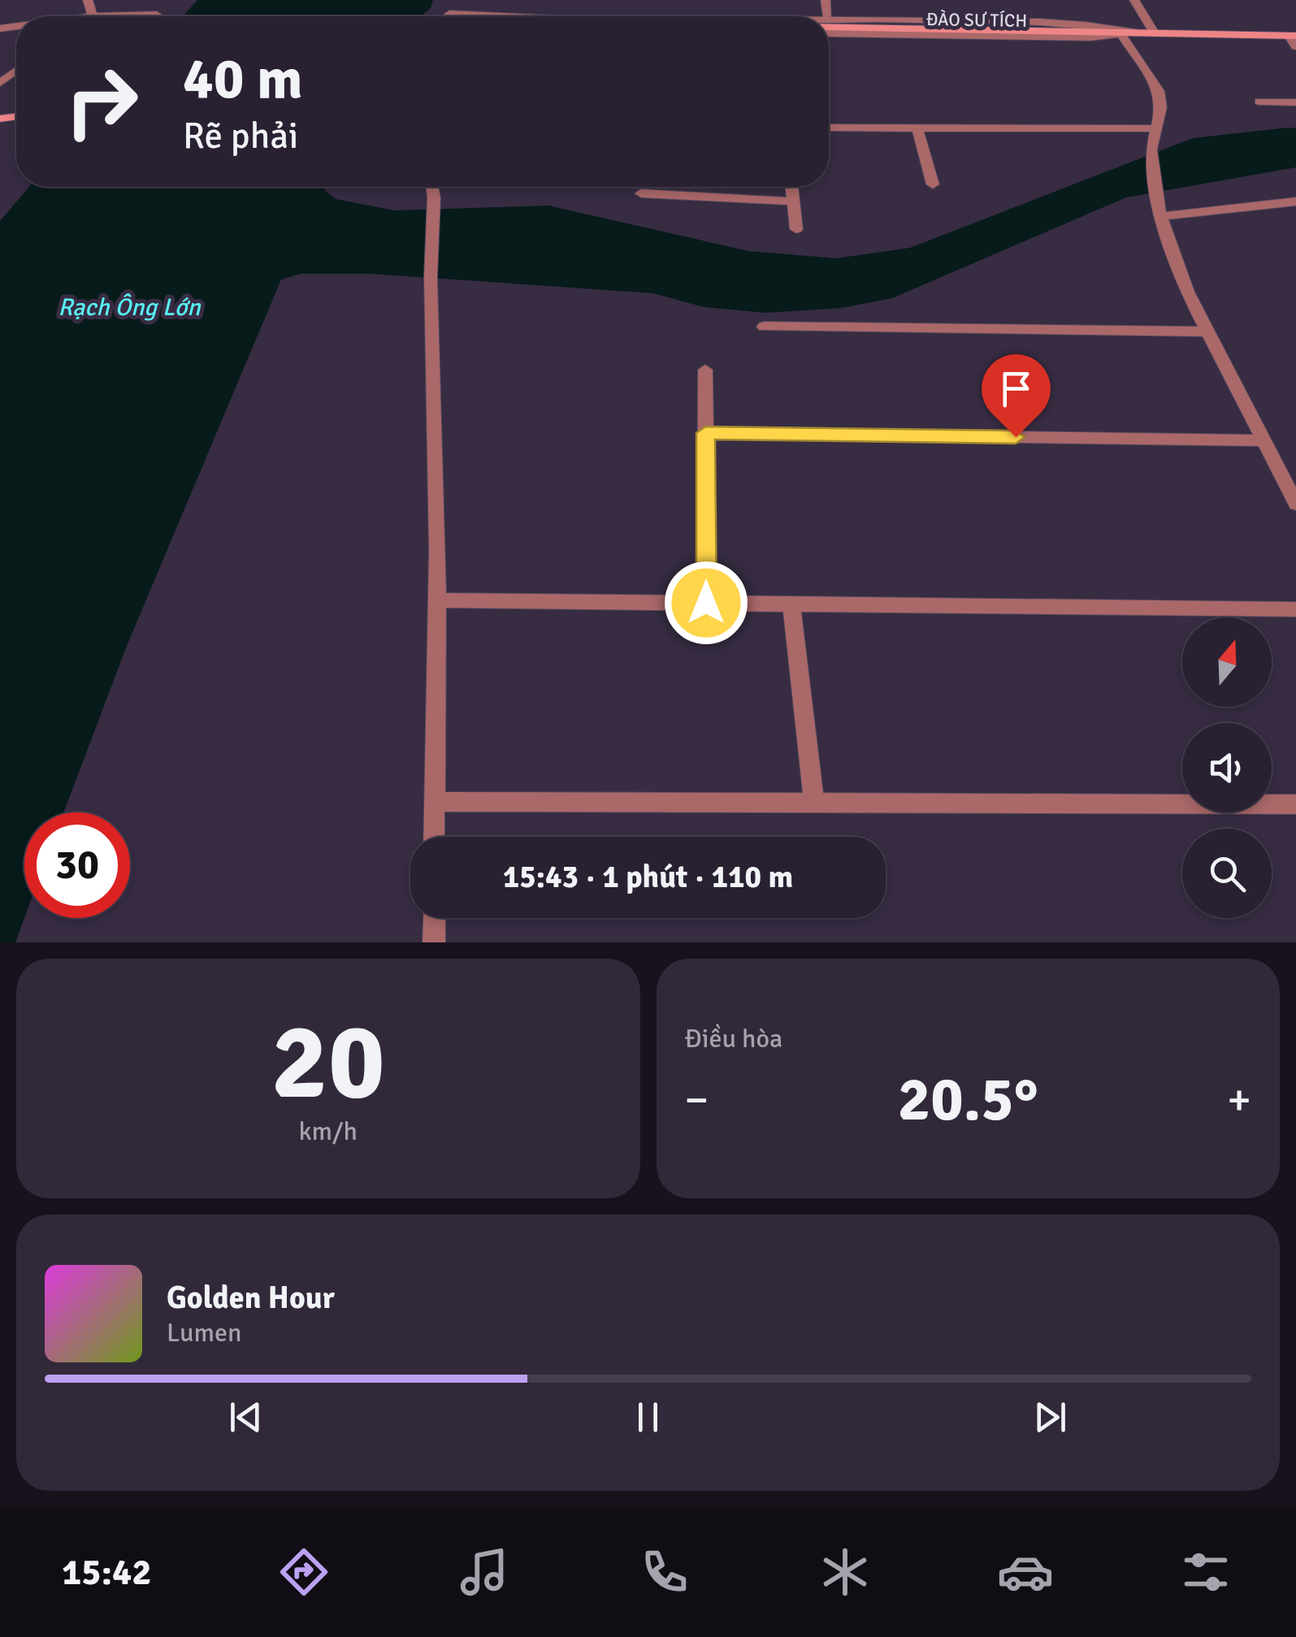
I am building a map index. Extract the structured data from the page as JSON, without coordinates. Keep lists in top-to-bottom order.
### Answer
{
  "streets": {
    "street": ["ĐÀO SƯ TÍCH"]
  },
  "water": ["Rạch Ông Lớn"],
  "north": "top",
  "page": {
    "turn": ["40 m", "Rẽ phải"],
    "limit": "30",
    "trip": "15:43 · 1 phút · 110 m",
    "tile": [
      ["20", "km/h"],
      "Điều hòa"
    ],
    "heat": ["−", "20.5°", "+"],
    "song": ["Golden Hour", "Lumen"],
    "tabs": "15:42"
  }
}
